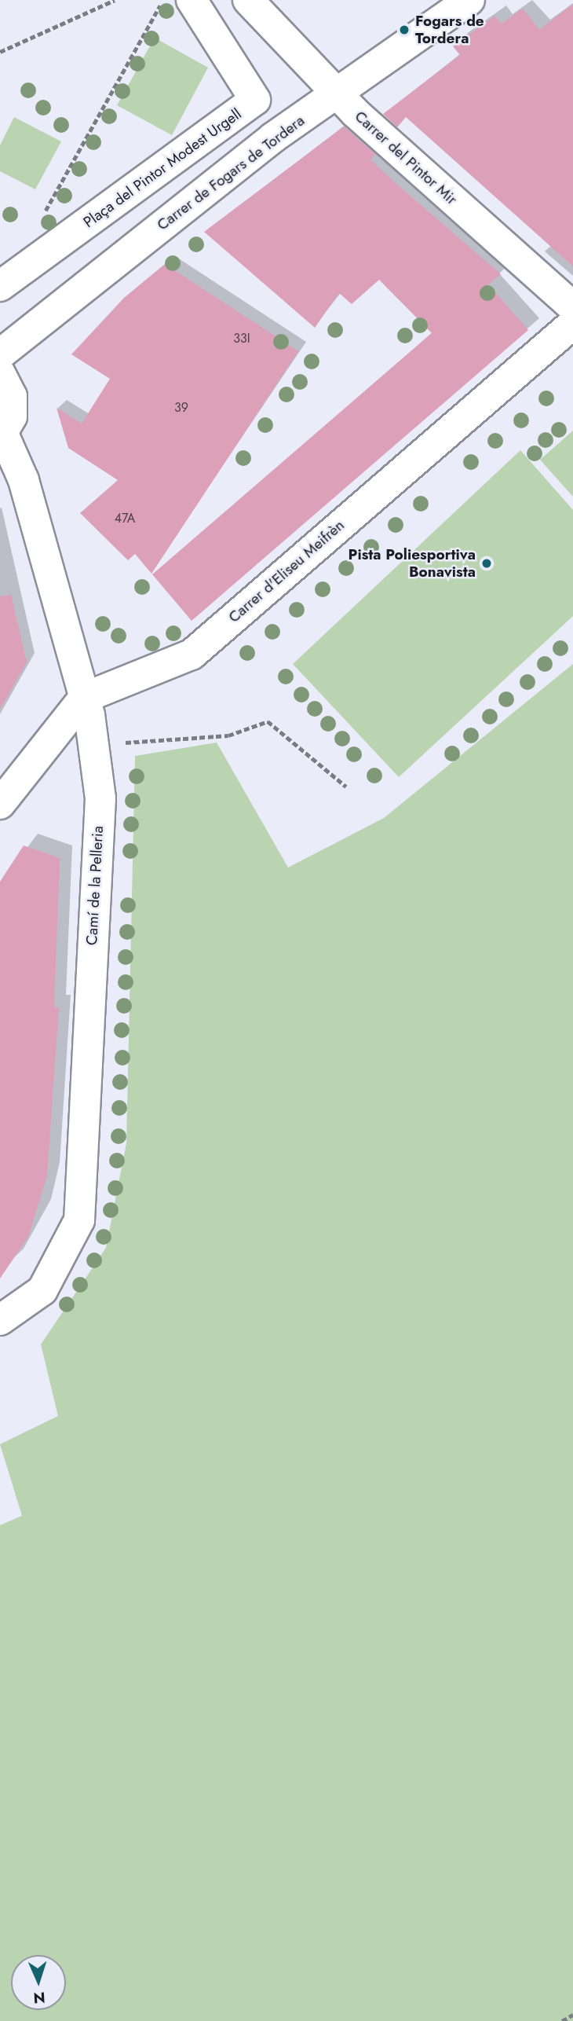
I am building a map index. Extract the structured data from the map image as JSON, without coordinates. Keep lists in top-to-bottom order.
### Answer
{
  "streets": {
    "street": [
      "Carrer del Pintor Mir",
      "Plaça del Pintor Modest Urgell",
      "Carrer de Fogars de Tordera",
      "Carrer d'Eliseu Meifrèn",
      "Camí de la Pelleria"
    ]
  },
  "crossings": [
    ["Carrer del Pintor Mir", "Carrer de Fogars de Tordera"],
    ["Carrer d'Eliseu Meifrèn", "Camí de la Pelleria"]
  ],
  "places": ["Fogars de Tordera", "Pista Poliesportiva Bonavista"],
  "house_numbers": ["33I", "39", "47A"],
  "north": "bottom"
}
